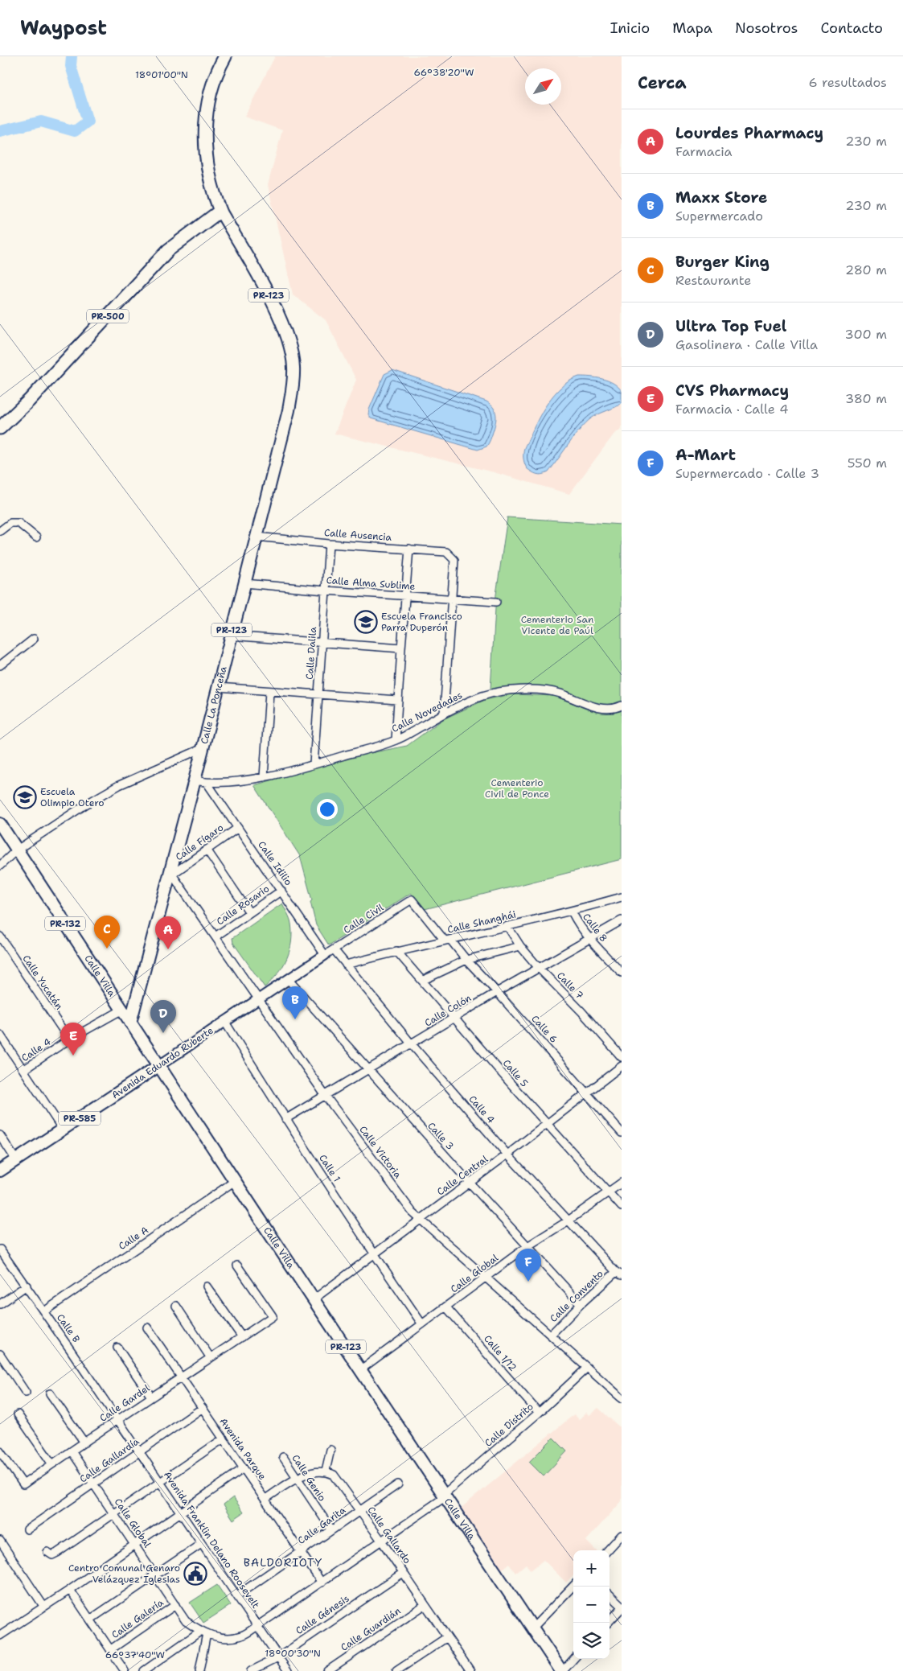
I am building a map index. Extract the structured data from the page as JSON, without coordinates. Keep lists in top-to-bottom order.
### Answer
{
  "streets": {
    "highway": ["PR-123", "PR-500"],
    "main road": [
      "Calle La Ponceña",
      "PR-132",
      "Calle Villa",
      "Avenida Eduardo Ruberte",
      "PR-585"
    ],
    "street": [
      "Calle Ausencia",
      "Calle Alma Sublime",
      "Calle Dalila",
      "Calle Novedades",
      "Calle Fígaro",
      "Calle Idilio",
      "Calle Rosario",
      "Calle Civil",
      "Calle Shanghái",
      "Calle 8",
      "Calle Yucatán",
      "Calle 7",
      "Calle Colón",
      "Calle 6",
      "Calle 4",
      "Calle 5",
      "Calle 3",
      "Calle Victoria",
      "Calle 1",
      "Calle Central",
      "Calle A",
      "Calle Global",
      "Calle Convento",
      "Calle B",
      "Calle 1/12",
      "Calle Gardel",
      "Calle Distrito",
      "Avenida Parque",
      "Calle Gallardía",
      "Calle Genio",
      "Calle Garita",
      "Calle Gallardo",
      "Avenida Franklin Delano Roosevelt",
      "Calle Génesis",
      "Calle Galería",
      "Calle Guardián"
    ]
  },
  "crossings": [
    ["PR-123", "PR-500"],
    ["PR-123", "Calle La Ponceña"],
    ["PR-500", "Calle La Ponceña"],
    ["Calle Ausencia", "Calle Alma Sublime"],
    ["Calle Ausencia", "Calle Dalila"],
    ["Calle Ausencia", "Calle La Ponceña"],
    ["Calle Alma Sublime", "Calle Dalila"],
    ["Calle Alma Sublime", "Calle La Ponceña"],
    ["Calle Dalila", "Calle Novedades"],
    ["Calle La Ponceña", "Calle Novedades"],
    ["Calle La Ponceña", "Calle Fígaro"],
    ["Calle La Ponceña", "Calle Villa"],
    ["Calle La Ponceña", "Calle Victoria"],
    ["Calle Novedades", "Calle Idilio"],
    ["Calle Fígaro", "Calle Idilio"],
    ["Calle Fígaro", "Calle Victoria"],
    ["Calle Idilio", "Calle Rosario"],
    ["Calle Idilio", "Calle Civil"],
    ["Calle Idilio", "Avenida Eduardo Ruberte"],
    ["Calle Rosario", "Calle Victoria"],
    ["Calle Civil", "Calle 6"],
    ["Calle Civil", "Calle 4"],
    ["Calle Civil", "Avenida Eduardo Ruberte"],
    ["Calle Shanghái", "Calle 8"],
    ["Calle Shanghái", "Calle 7"],
    ["Calle Shanghái", "Calle 6"],
    ["Calle Shanghái", "Calle 4"],
    ["Calle Shanghái", "Calle 5"],
    ["Calle 8", "Calle Colón"],
    ["Calle Villa", "Calle 4"],
    ["Calle Villa", "Avenida Eduardo Ruberte"],
    ["Calle Villa", "Calle Central"],
    ["Calle Villa", "Calle A"],
    ["Calle Villa", "Calle Global"],
    ["Calle Villa", "Calle Distrito"],
    ["Calle Yucatán", "Calle 4"],
    ["Calle 7", "Calle Colón"],
    ["Calle Colón", "Calle 6"],
    ["Calle Colón", "Calle 4"],
    ["Calle Colón", "Calle 5"],
    ["Calle Colón", "Calle 3"],
    ["Calle Colón", "Calle Victoria"],
    ["Calle Colón", "Calle 1"],
    ["Calle 6", "Calle Central"],
    ["Calle 4", "Calle Central"],
    ["Calle 4", "Calle Global"],
    ["Calle 4", "Calle Convento"],
    ["Avenida Eduardo Ruberte", "Calle 3"],
    ["Avenida Eduardo Ruberte", "Calle Victoria"],
    ["Avenida Eduardo Ruberte", "Calle 1"],
    ["Calle 5", "Calle Central"],
    ["Calle 5", "Calle Global"],
    ["Calle 3", "Calle Central"],
    ["Calle 3", "Calle Global"],
    ["Calle 3", "Calle Convento"],
    ["Calle Victoria", "Calle Central"],
    ["Calle Victoria", "Calle Global"],
    ["Calle Victoria", "Calle Convento"],
    ["Calle Victoria", "Calle Distrito"],
    ["Calle 1", "Calle Central"],
    ["Calle 1", "Calle Global"],
    ["Calle A", "Calle B"],
    ["Calle Global", "Calle 1/12"],
    ["Calle Global", "Calle Gardel"],
    ["Calle Global", "Calle Distrito"],
    ["Calle Global", "Calle Gallardía"],
    ["Calle Global", "Avenida Franklin Delano Roosevelt"],
    ["Calle Global", "Calle Galería"],
    ["Calle B", "Calle Gardel"],
    ["Calle B", "Avenida Franklin Delano Roosevelt"],
    ["Calle 1/12", "Calle Distrito"],
    ["Calle Gardel", "Avenida Parque"],
    ["Calle Gardel", "Avenida Franklin Delano Roosevelt"],
    ["Calle Distrito", "Avenida Parque"],
    ["Calle Distrito", "Calle Gallardo"],
    ["Calle Distrito", "Avenida Franklin Delano Roosevelt"],
    ["Avenida Parque", "Calle Gallardía"],
    ["Avenida Parque", "Calle Garita"],
    ["Calle Gallardía", "Avenida Franklin Delano Roosevelt"],
    ["Calle Genio", "Calle Garita"],
    ["Calle Garita", "Calle Gallardo"],
    ["Calle Garita", "Avenida Franklin Delano Roosevelt"],
    ["Calle Gallardo", "Calle Génesis"],
    ["Calle Gallardo", "Calle Guardián"],
    ["Avenida Franklin Delano Roosevelt", "Calle Génesis"]
  ],
  "districts": ["BALDORIOTY"],
  "parks": ["Cementerio San Vicente de Paúl", "Cementerio Civil de Ponce"],
  "places": {
    "school or university": ["Escuela Francisco Parra Duperón", "Escuela Olimpio Otero"],
    "public building": ["Centro Comunal Genaro Velázquez Iglesias"]
  },
  "north": "top right",
  "page": {
    "header": "Waypost",
    "nav": [
      "Inicio",
      "Mapa",
      "Nosotros",
      "Contacto"
    ],
    "heading": ["Cerca", "6 resultados"],
    "list": [
      {
        "mark": "A",
        "name": "Lourdes Pharmacy",
        "note": "Farmacia",
        "value": "230 m"
      },
      {
        "mark": "B",
        "name": "Maxx Store",
        "note": "Supermercado",
        "value": "230 m"
      },
      {
        "mark": "C",
        "name": "Burger King",
        "note": "Restaurante",
        "value": "280 m"
      },
      {
        "mark": "D",
        "name": "Ultra Top Fuel",
        "note": "Gasolinera · Calle Villa",
        "value": "300 m"
      },
      {
        "mark": "E",
        "name": "CVS Pharmacy",
        "note": "Farmacia · Calle 4",
        "value": "380 m"
      },
      {
        "mark": "F",
        "name": "A-Mart",
        "note": "Supermercado · Calle 3",
        "value": "550 m"
      }
    ],
    "pins": [
      "C",
      "A",
      "B",
      "D",
      "E",
      "F"
    ],
    "map_buttons": ["+", "−"]
  },
  "coordinates": [
    "66°38'20\"W",
    "18°01'00\"N",
    "18°00'30\"N",
    "66°37'40\"W"
  ]
}
